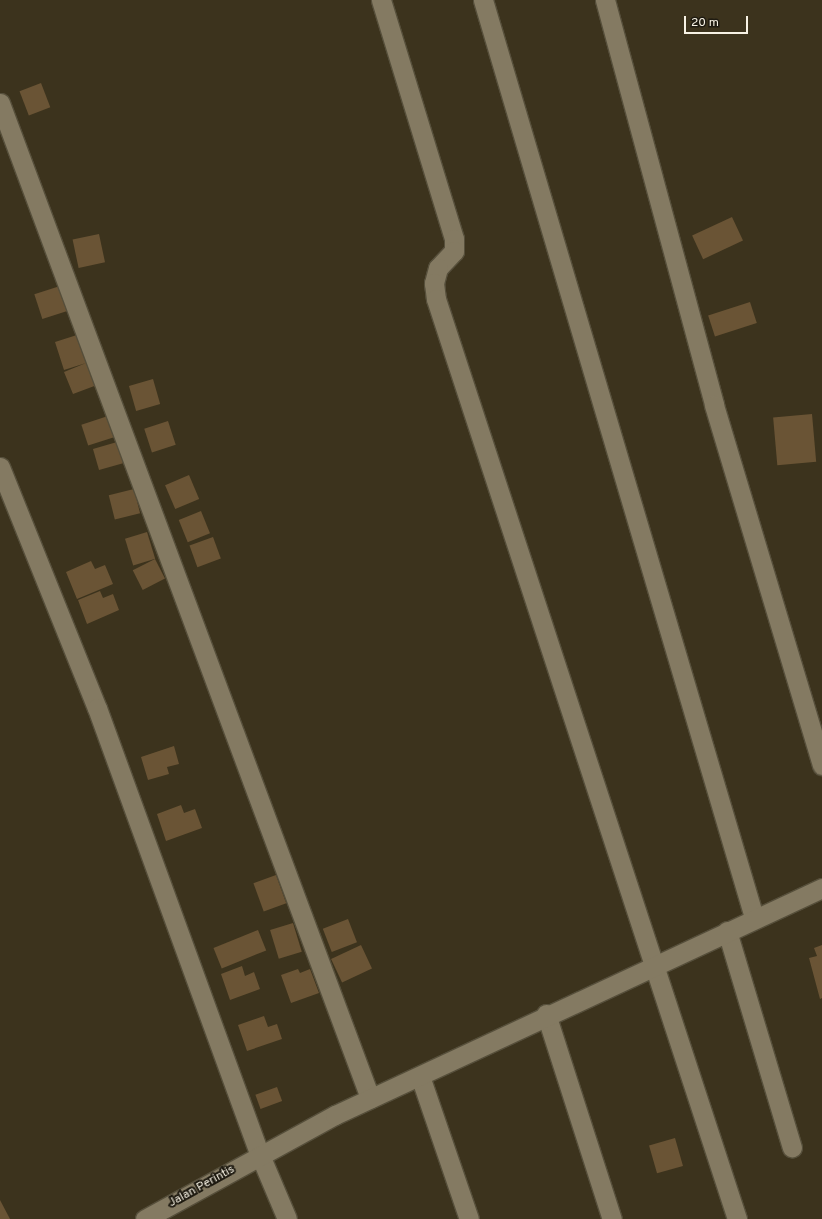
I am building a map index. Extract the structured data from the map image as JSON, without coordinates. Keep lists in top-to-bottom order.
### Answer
{
  "streets": {
    "street": ["Jalan Perintis"]
  },
  "scale_bar": "20 m"
}
